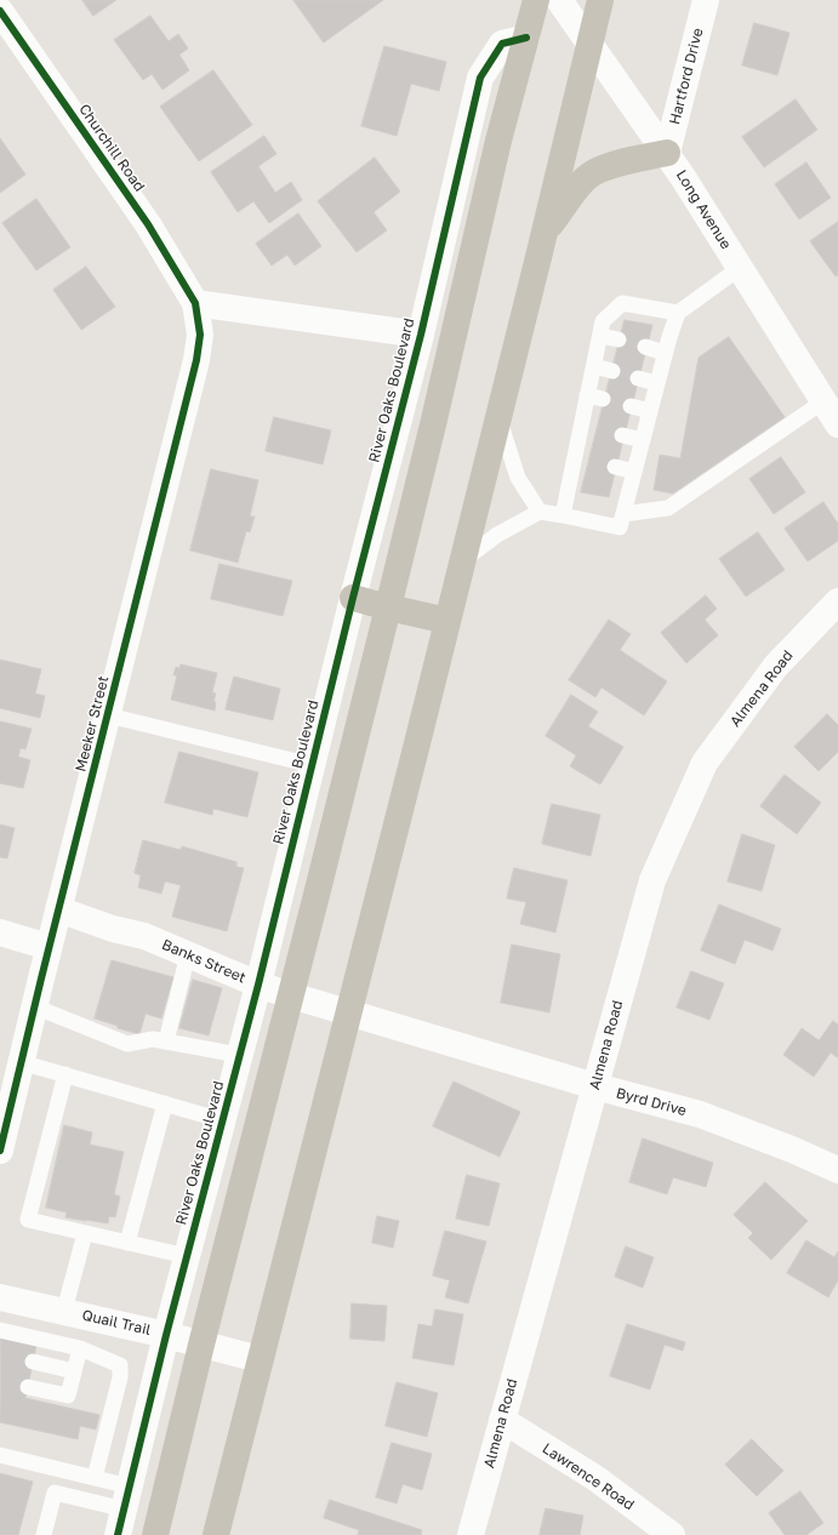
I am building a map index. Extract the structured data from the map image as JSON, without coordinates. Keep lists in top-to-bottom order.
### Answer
{
  "streets": {
    "street": [
      "Hartford Drive",
      "Churchill Road",
      "Long Avenue",
      "River Oaks Boulevard",
      "Almena Road",
      "Meeker Street",
      "Banks Street",
      "Byrd Drive",
      "Quail Trail",
      "Lawrence Road"
    ]
  },
  "crossings": [
    ["Hartford Drive", "Long Avenue"],
    ["Churchill Road", "Meeker Street"],
    ["River Oaks Boulevard", "Banks Street"],
    ["River Oaks Boulevard", "Quail Trail"],
    ["Almena Road", "Byrd Drive"],
    ["Almena Road", "Lawrence Road"],
    ["Meeker Street", "Banks Street"],
    ["Banks Street", "Byrd Drive"]
  ]
}
